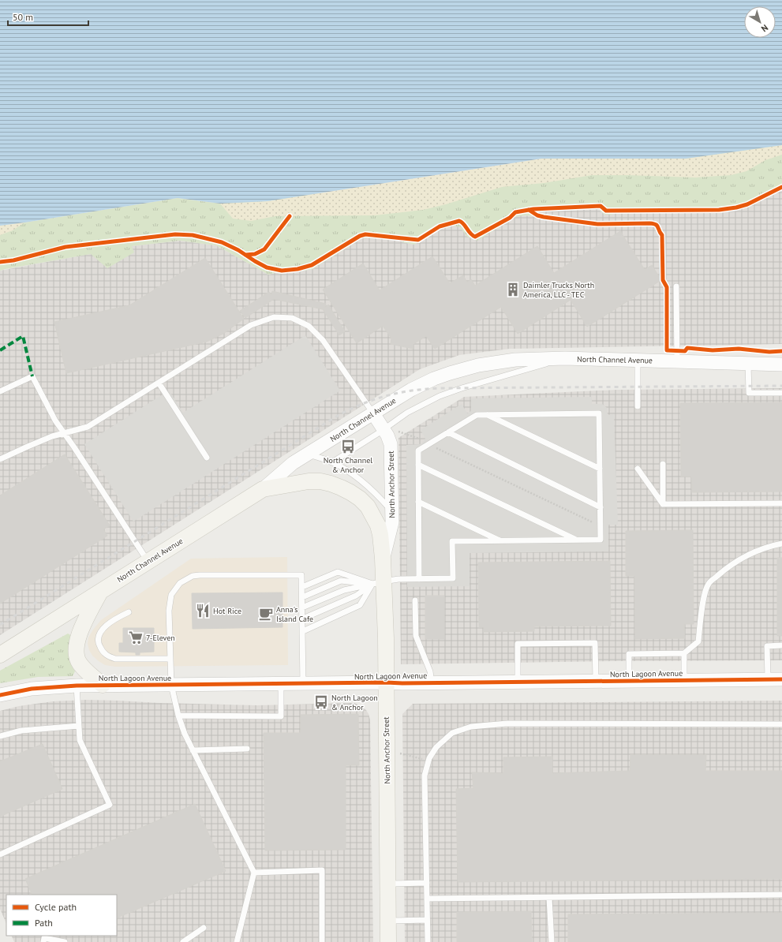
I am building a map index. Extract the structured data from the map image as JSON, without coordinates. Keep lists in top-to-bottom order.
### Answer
{
  "streets": {
    "main road": ["North Channel Avenue", "North Anchor Street"],
    "street": ["North Lagoon Avenue"]
  },
  "crossings": [
    ["North Channel Avenue", "North Anchor Street"],
    ["North Anchor Street", "North Lagoon Avenue"]
  ],
  "places": {
    "building": ["Daimler Trucks North America, LLC - TEC"],
    "bus stop": ["North Channel & Anchor", "North Lagoon & Anchor"],
    "restaurant": ["Hot Rice"],
    "cafe": ["Anna's Island Cafe"],
    "supermarket": ["7-Eleven"]
  },
  "legend": ["Cycle path", "Path"],
  "scale_bar": "50 m",
  "north": "bottom right"
}
